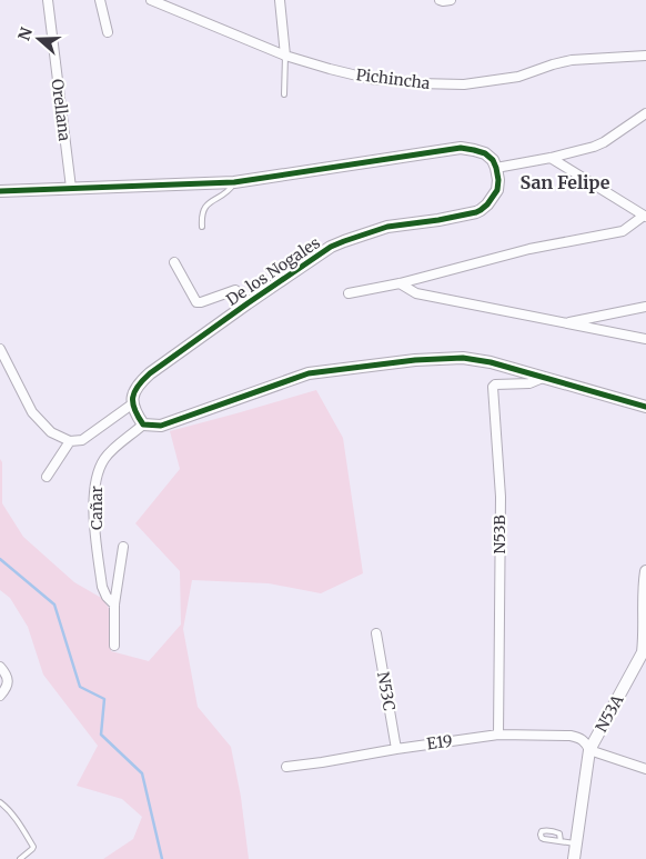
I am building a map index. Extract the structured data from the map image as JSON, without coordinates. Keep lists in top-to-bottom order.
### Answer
{
  "streets": {
    "street": [
      "Pichincha",
      "Orellana",
      "De los Nogales",
      "Cañar",
      "N53B",
      "N53C",
      "N53A",
      "E19"
    ]
  },
  "crossings": [
    ["N53B", "E19"],
    ["N53C", "E19"],
    ["N53A", "E19"]
  ],
  "districts": ["San Felipe"],
  "north": "left"
}
